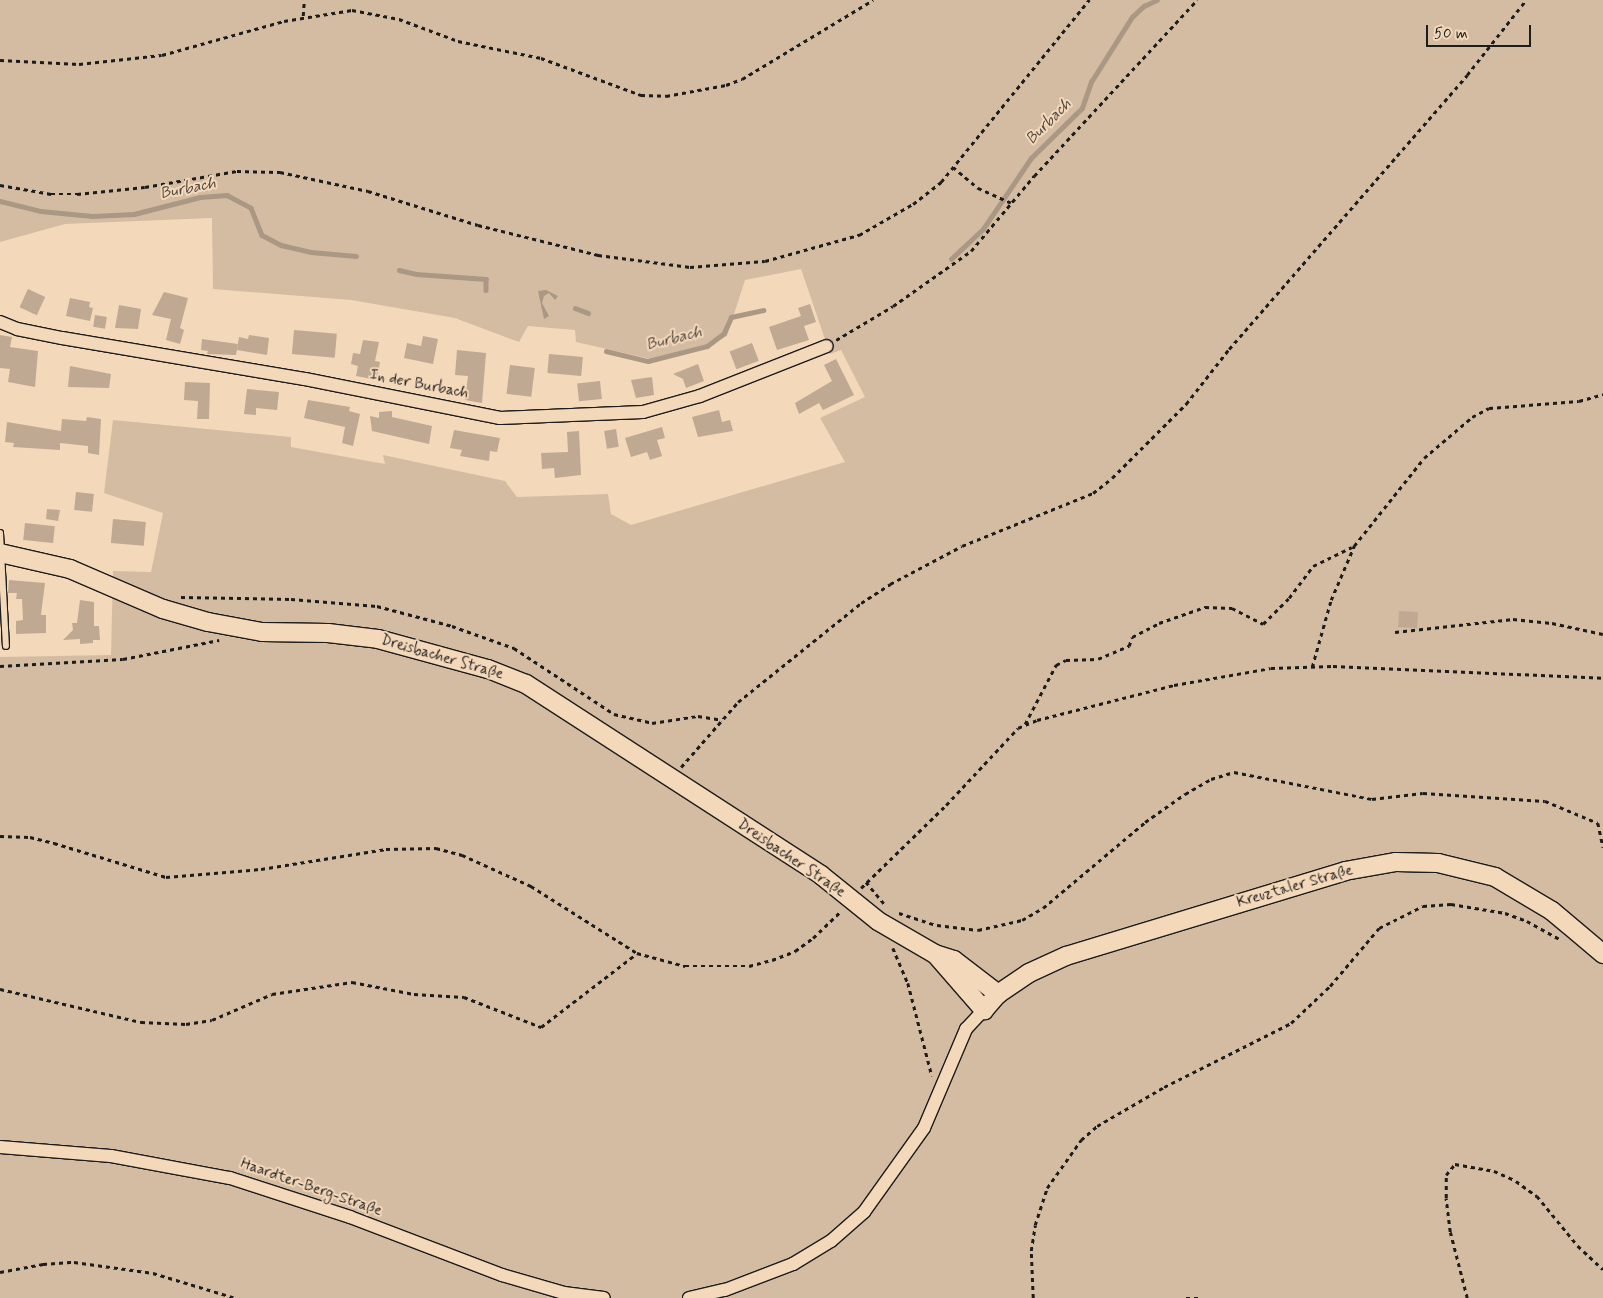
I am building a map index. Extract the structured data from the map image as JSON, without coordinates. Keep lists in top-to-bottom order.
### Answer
{
  "streets": {
    "street": [
      "In der Burbach",
      "Dreisbacher Straße",
      "Kreuztaler Straße",
      "Haardter-Berg-Straße"
    ]
  },
  "crossings": [
    ["Dreisbacher Straße", "Kreuztaler Straße"]
  ],
  "water": ["Burbach"],
  "scale_bar": "50 m"
}
